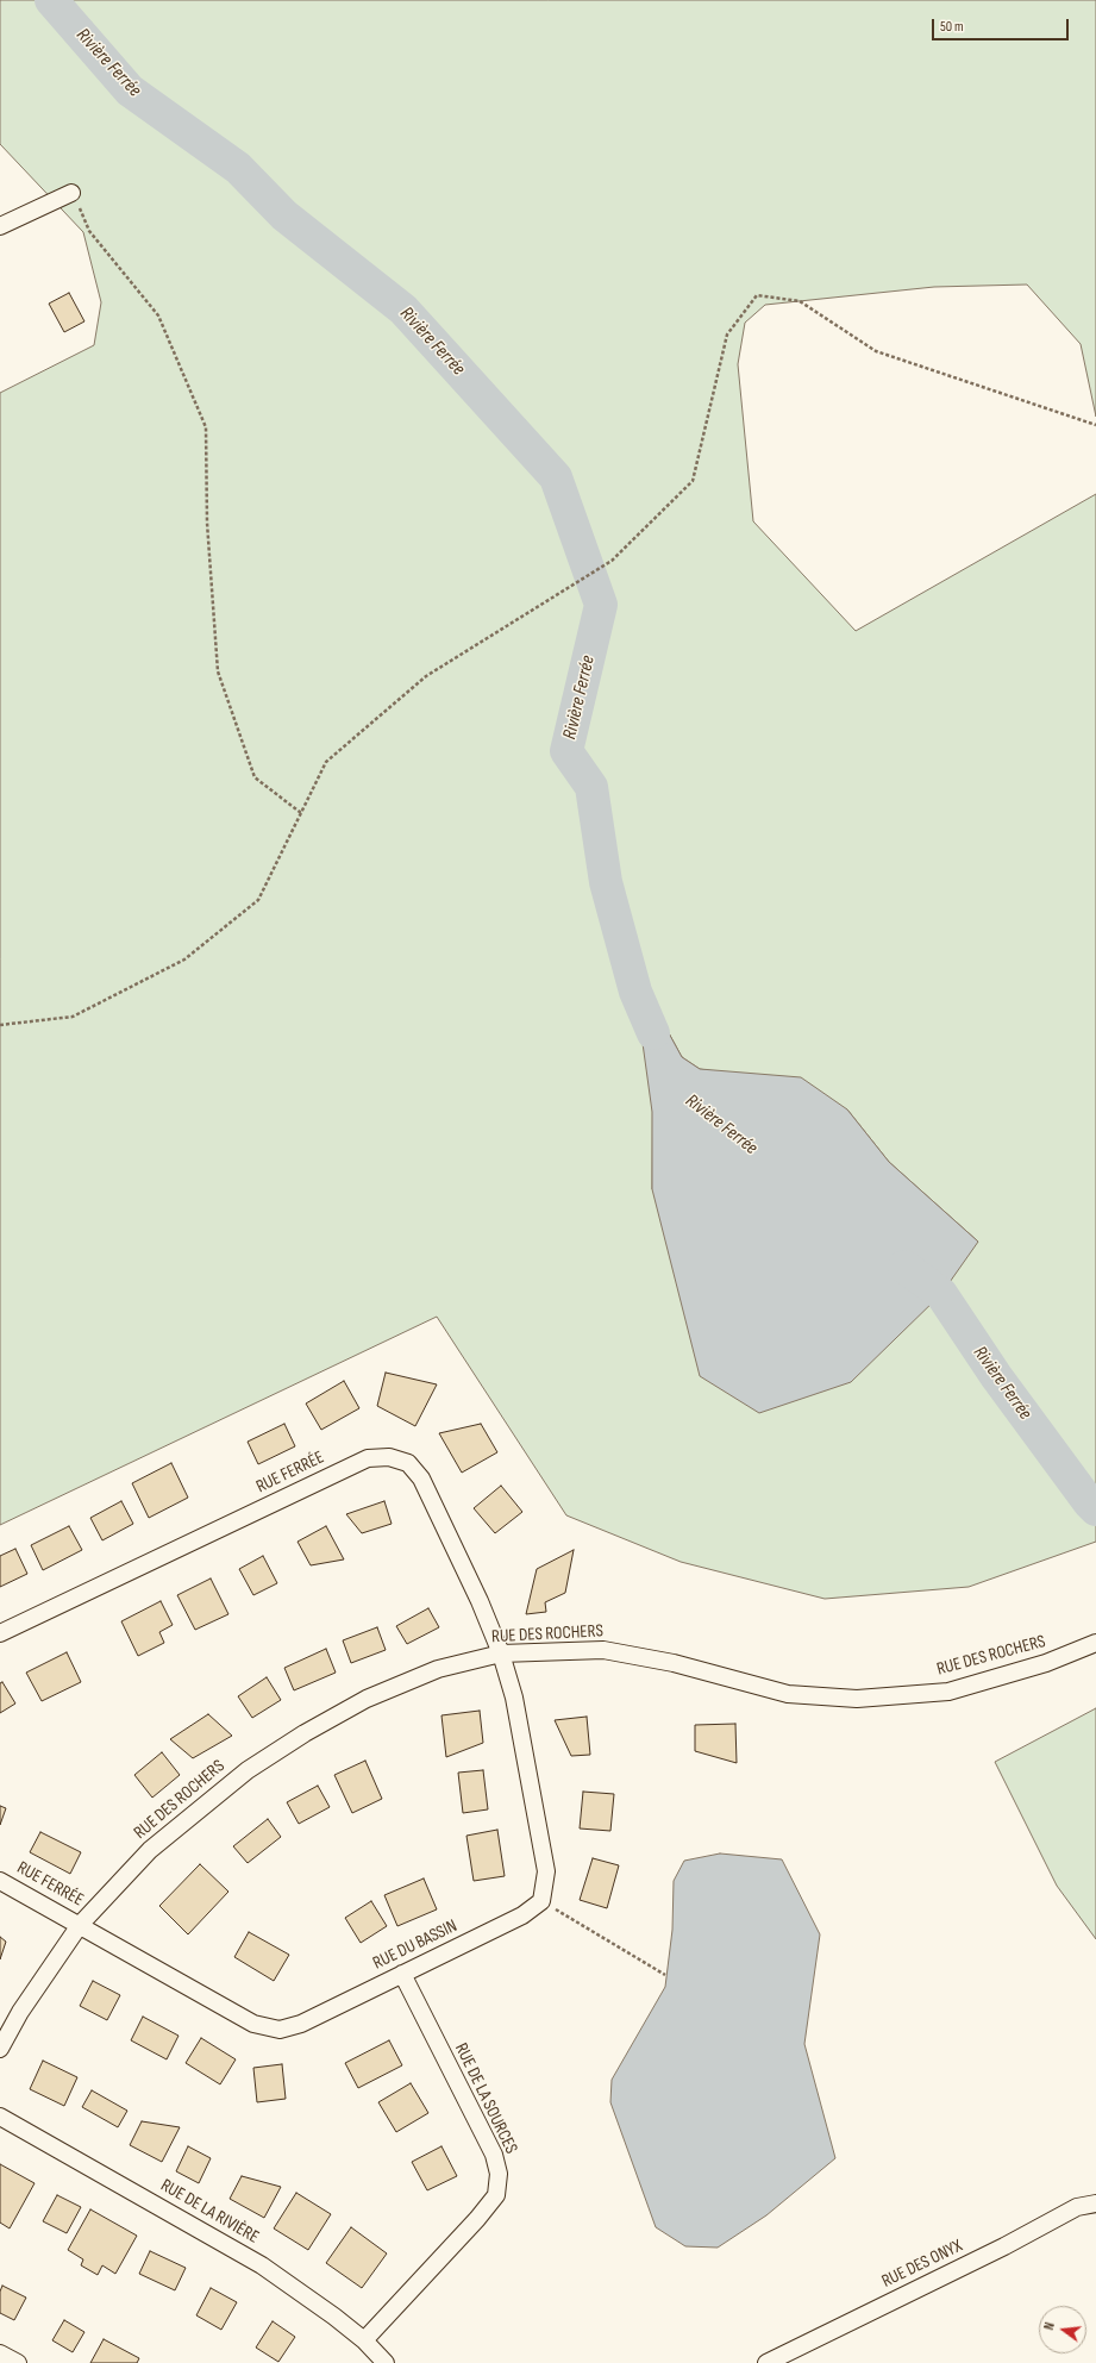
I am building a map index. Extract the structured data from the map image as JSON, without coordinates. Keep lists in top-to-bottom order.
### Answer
{
  "streets": {
    "street": [
      "RUE FERRÉE",
      "RUE DES ROCHERS",
      "RUE DU BASSIN",
      "RUE DE LA SOURCES",
      "RUE DE LA RIVIÈRE",
      "RUE DES ONYX"
    ]
  },
  "crossings": [
    ["RUE FERRÉE", "RUE DES ROCHERS"],
    ["RUE FERRÉE", "RUE DU BASSIN"],
    ["RUE DES ROCHERS", "RUE DU BASSIN"],
    ["RUE DU BASSIN", "RUE DE LA SOURCES"],
    ["RUE DE LA SOURCES", "RUE DE LA RIVIÈRE"]
  ],
  "water": ["Rivière Ferrée"],
  "scale_bar": "50 m",
  "north": "left"
}
